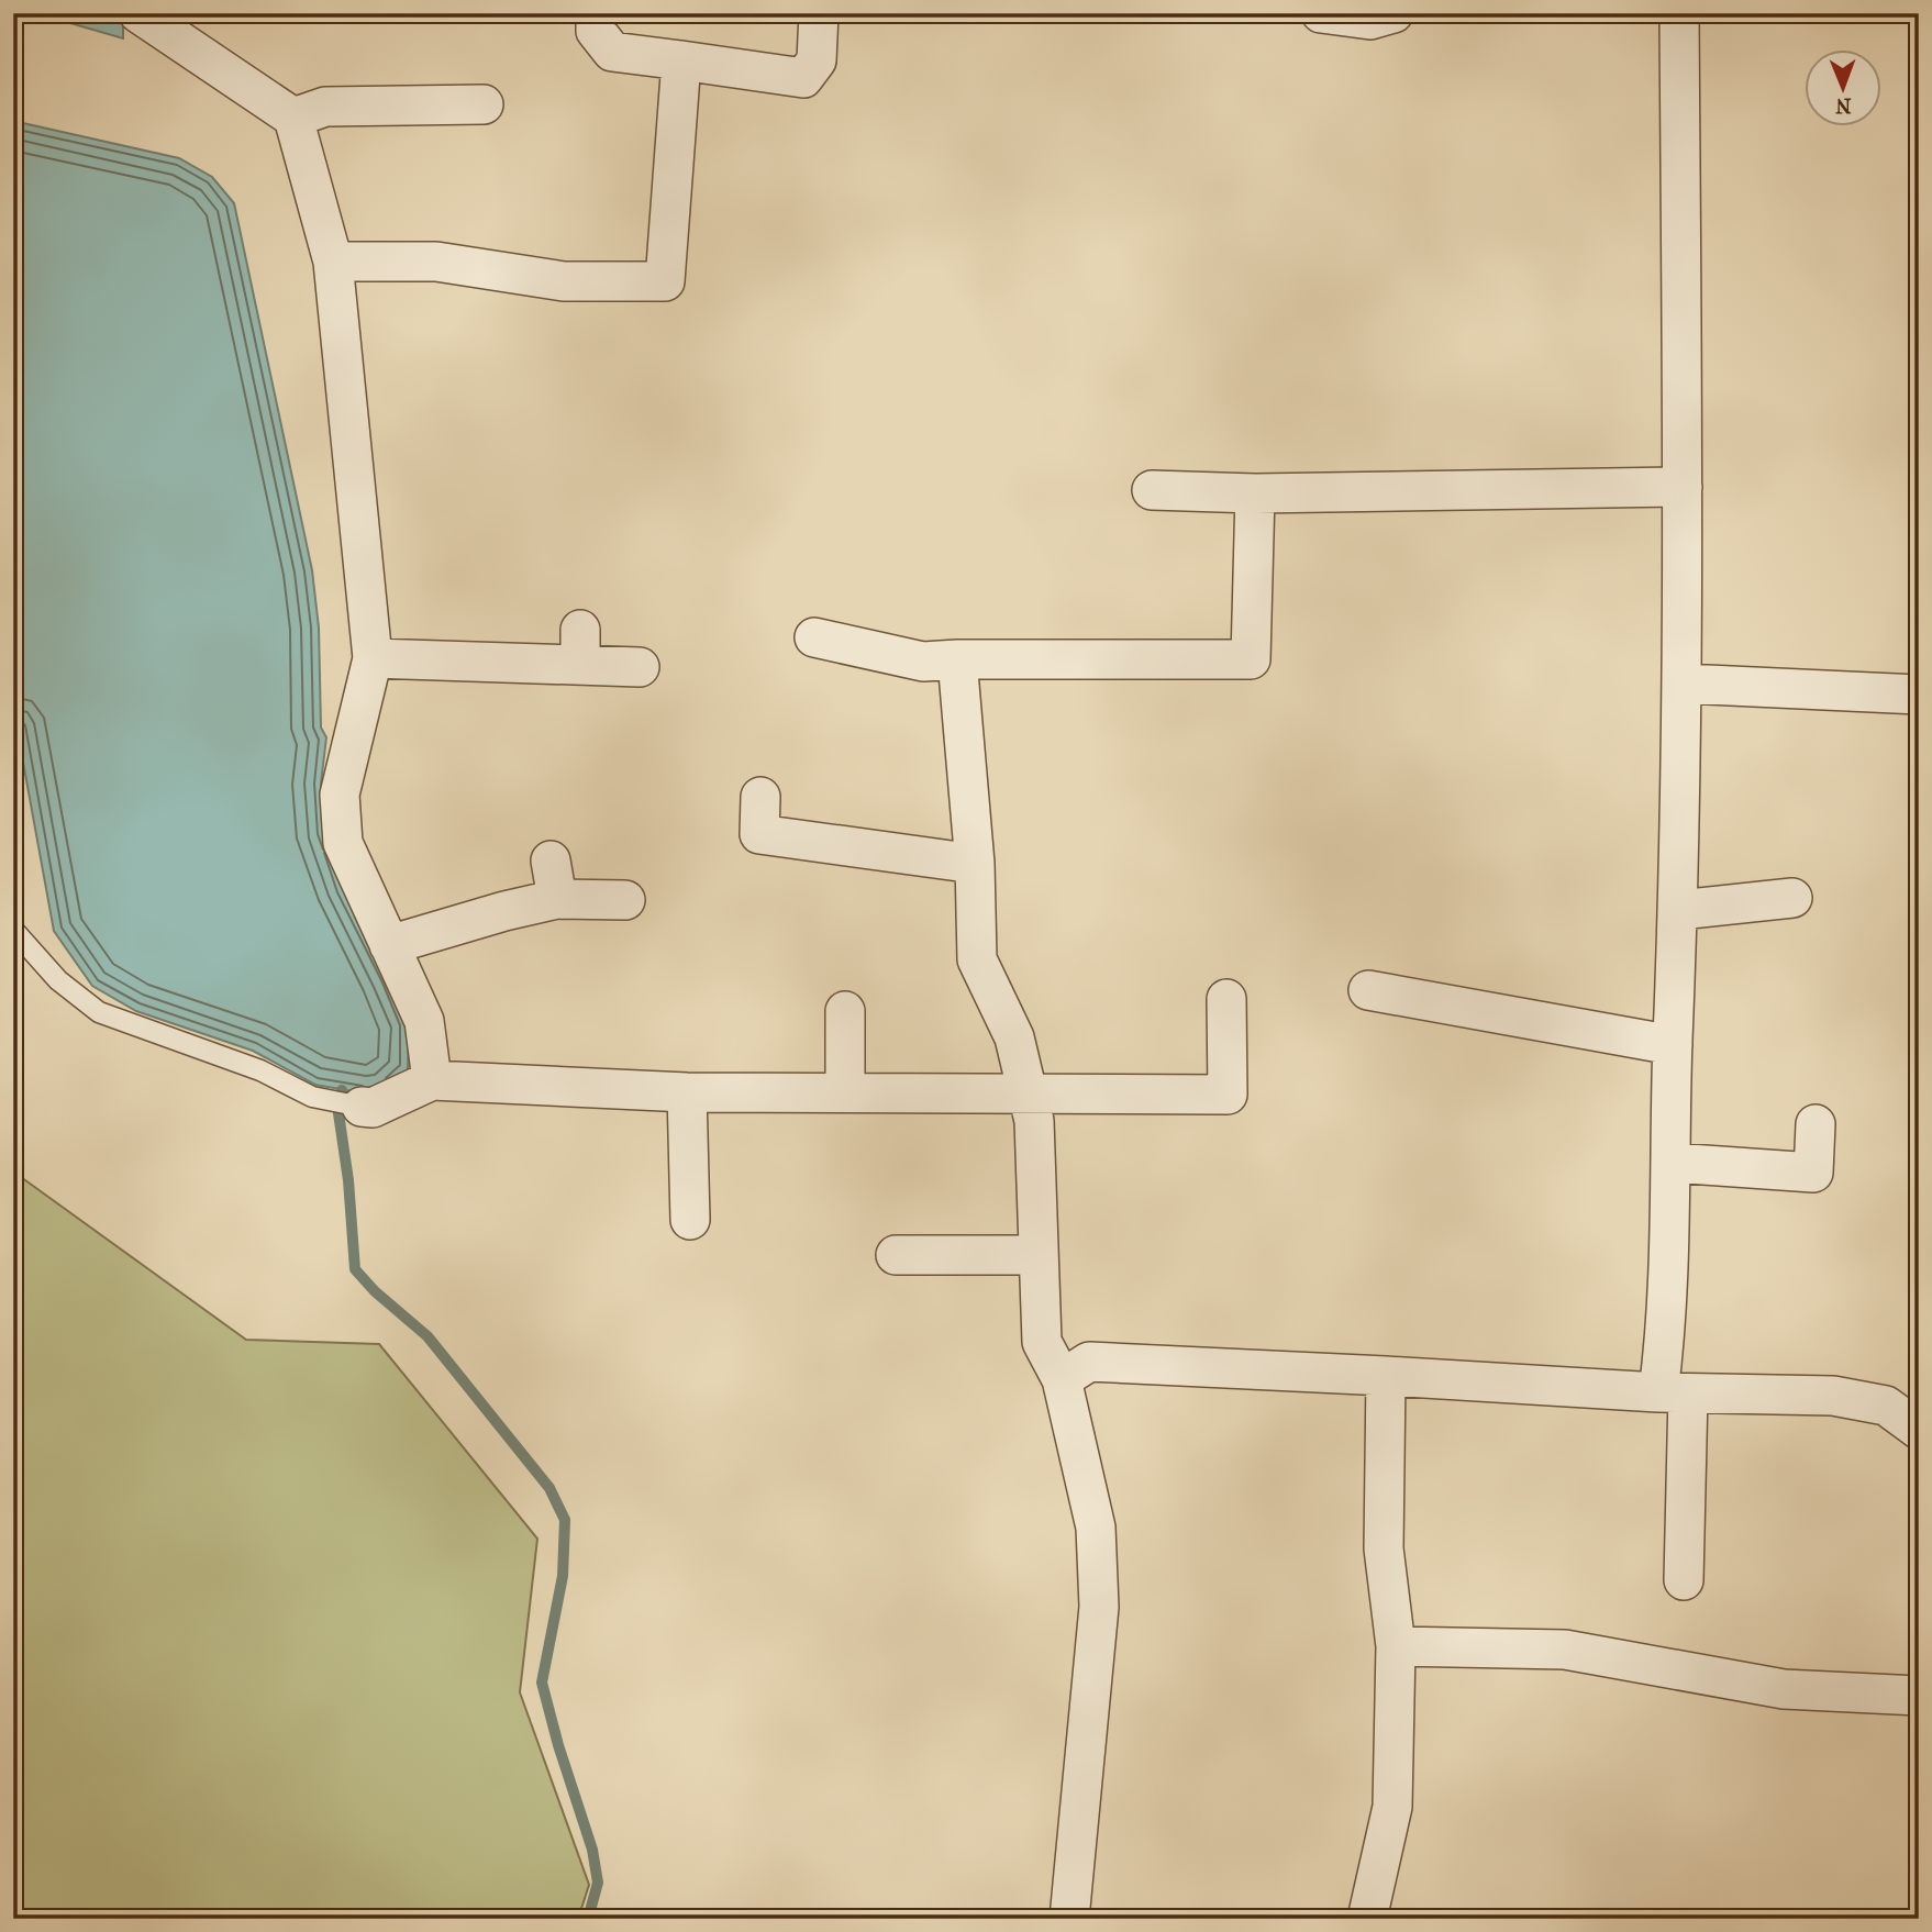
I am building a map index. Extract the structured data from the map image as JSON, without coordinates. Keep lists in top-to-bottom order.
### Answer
{
  "north": "bottom"
}
